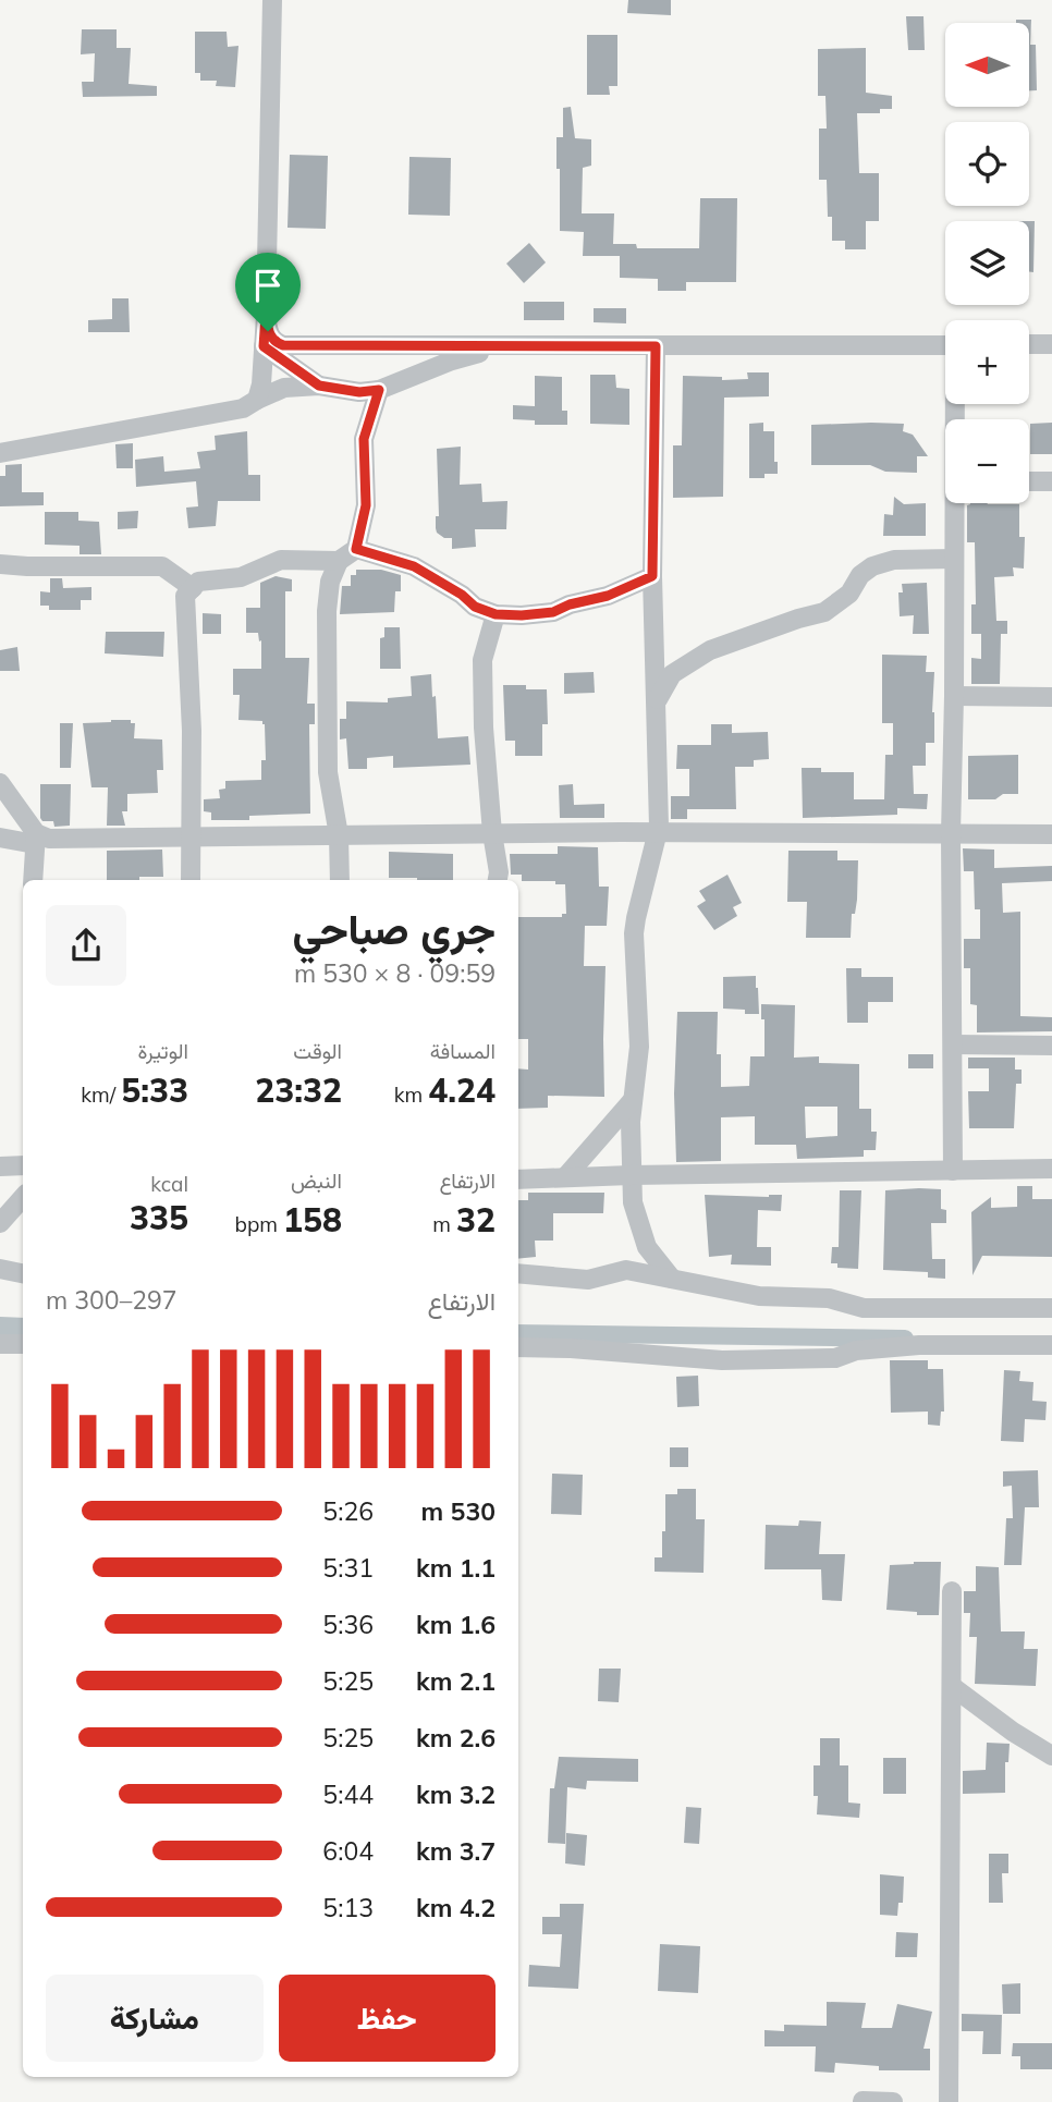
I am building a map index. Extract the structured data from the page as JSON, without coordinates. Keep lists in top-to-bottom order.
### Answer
{
  "north": "left",
  "page": {
    "map_buttons": ["+", "−"],
    "heading": ["جري صباحي", "09:59 · 8 × 530 m"],
    "stats": [
      ["المسافة", "4.24 km"],
      ["الوقت", "23:32"],
      ["الوتيرة", "5:33 /km"],
      ["الارتفاع", "32 m"],
      ["النبض", "158 bpm"],
      ["kcal", "335"]
    ],
    "chart": ["الارتفاع", "297–300 m"],
    "list": [
      {
        "name": "530 m",
        "note": "5:26"
      },
      {
        "name": "1.1 km",
        "note": "5:31"
      },
      {
        "name": "1.6 km",
        "note": "5:36"
      },
      {
        "name": "2.1 km",
        "note": "5:25"
      },
      {
        "name": "2.6 km",
        "note": "5:25"
      },
      {
        "name": "3.2 km",
        "note": "5:44"
      },
      {
        "name": "3.7 km",
        "note": "6:04"
      },
      {
        "name": "4.2 km",
        "note": "5:13"
      }
    ],
    "buttons": ["حفظ", "مشاركة"]
  }
}
